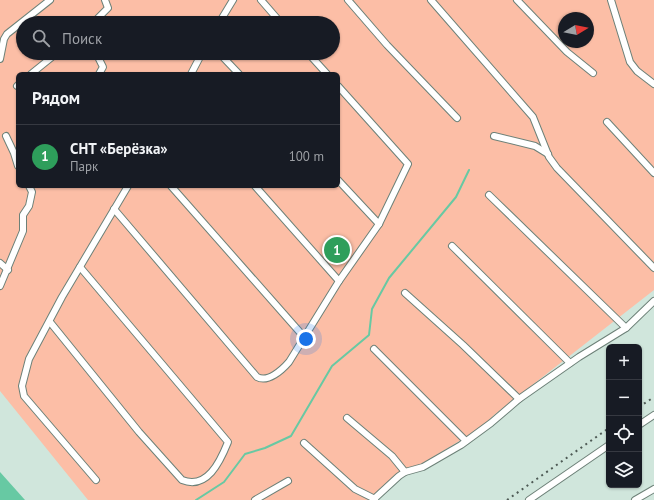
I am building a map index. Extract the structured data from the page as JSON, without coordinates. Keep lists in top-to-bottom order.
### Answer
{
  "north": "right",
  "page": {
    "search": "Поиск",
    "heading": "Рядом",
    "list": [
      {
        "mark": "1",
        "name": "СНТ «Берёзка»",
        "note": "Парк",
        "value": "100 m"
      }
    ],
    "pins": "1",
    "map_buttons": ["+", "−"]
  }
}
